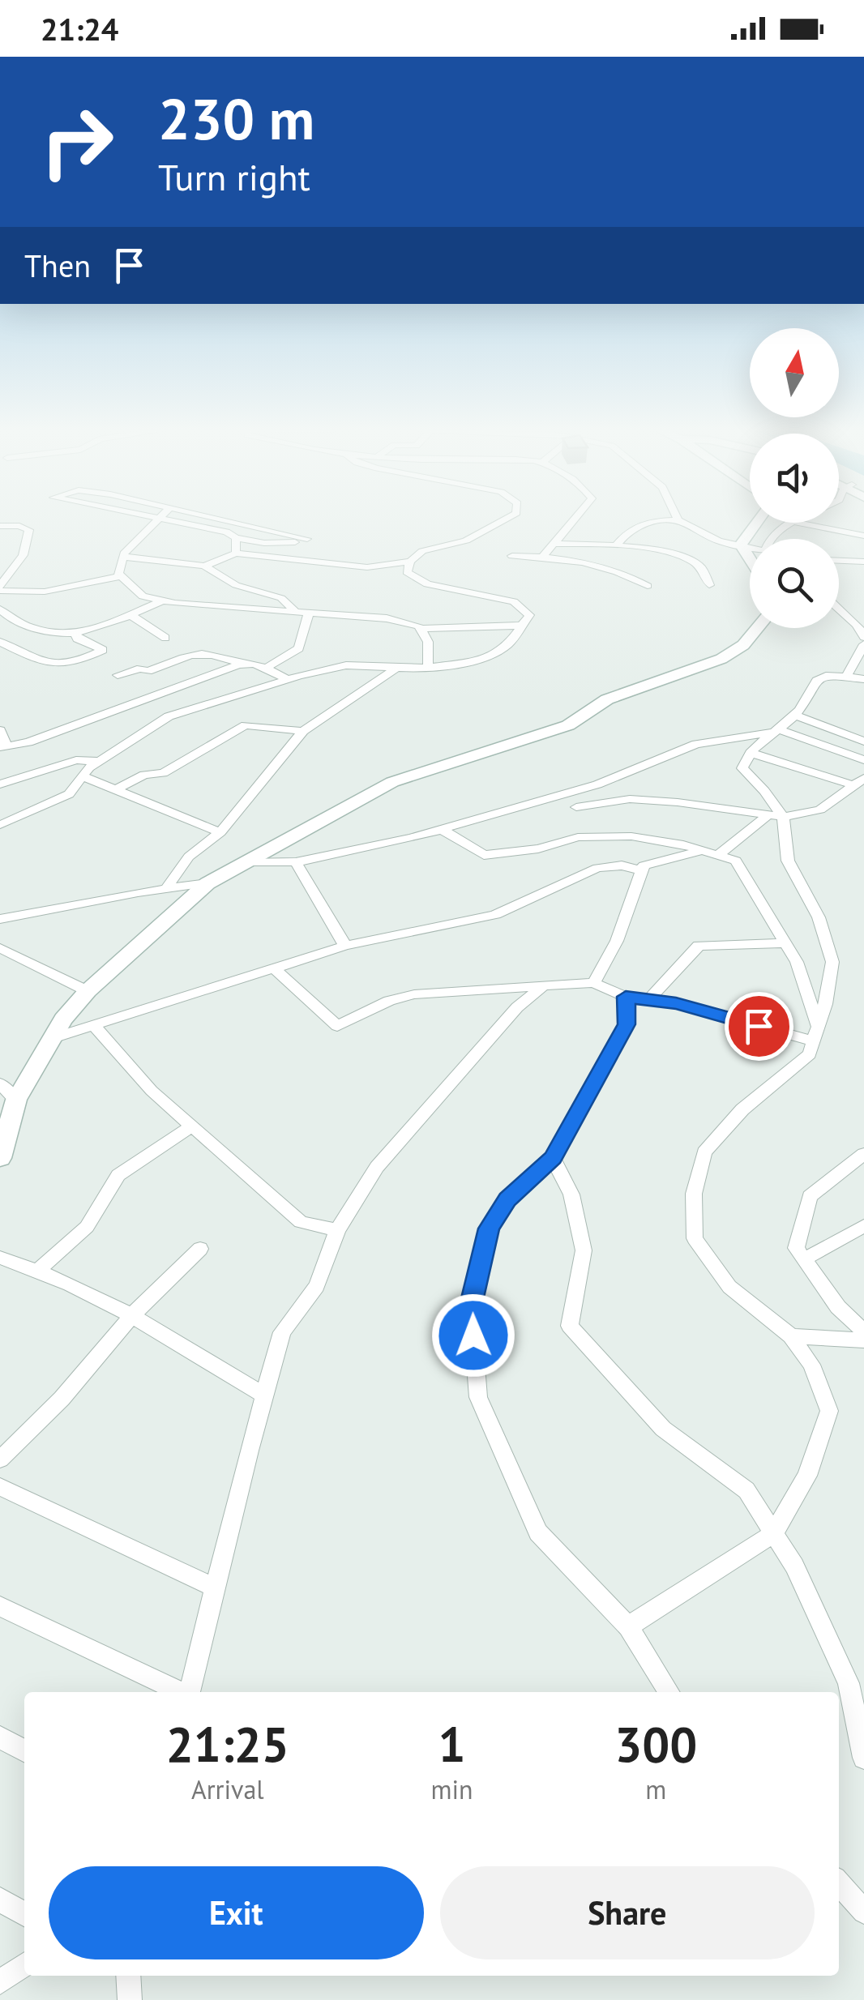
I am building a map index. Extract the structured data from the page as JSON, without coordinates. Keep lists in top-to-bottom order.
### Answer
{
  "north": "top",
  "page": {
    "status": "21:24",
    "turn": ["230 m", "Turn right"],
    "then": "Then",
    "eta": [
      "21:25",
      "Arrival",
      "1",
      "min",
      "300",
      "m"
    ],
    "buttons": ["Exit", "Share"]
  }
}
